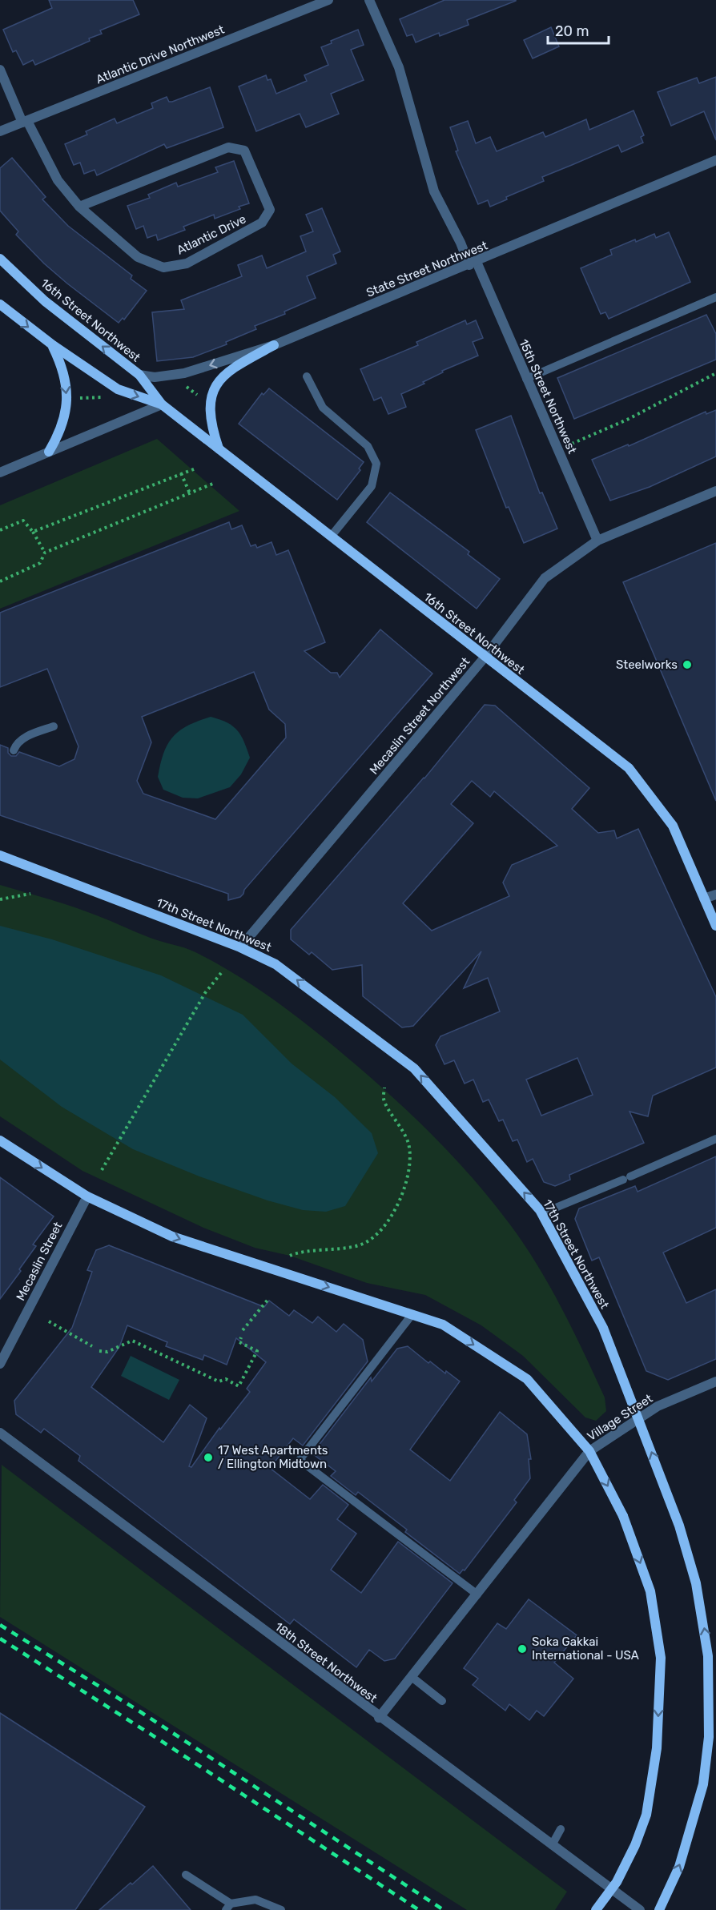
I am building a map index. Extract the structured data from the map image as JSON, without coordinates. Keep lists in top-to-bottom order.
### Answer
{
  "streets": {
    "main road": ["16th Street Northwest", "17th Street Northwest"],
    "street": [
      "Atlantic Drive Northwest",
      "Atlantic Drive",
      "State Street Northwest",
      "15th Street Northwest",
      "Mecaslin Street Northwest",
      "Mecaslin Street",
      "Village Street",
      "18th Street Northwest"
    ]
  },
  "crossings": [
    ["Atlantic Drive Northwest", "Atlantic Drive"],
    ["State Street Northwest", "16th Street Northwest"],
    ["State Street Northwest", "15th Street Northwest"],
    ["16th Street Northwest", "Mecaslin Street Northwest"],
    ["15th Street Northwest", "Mecaslin Street Northwest"],
    ["Mecaslin Street Northwest", "17th Street Northwest"],
    ["17th Street Northwest", "Village Street"],
    ["Village Street", "18th Street Northwest"]
  ],
  "one_way": ["17th Street Northwest"],
  "places": ["Steelworks", "17 West Apartments / Ellington Midtown", "Soka Gakkai International - USA"],
  "scale_bar": "20 m"
}
